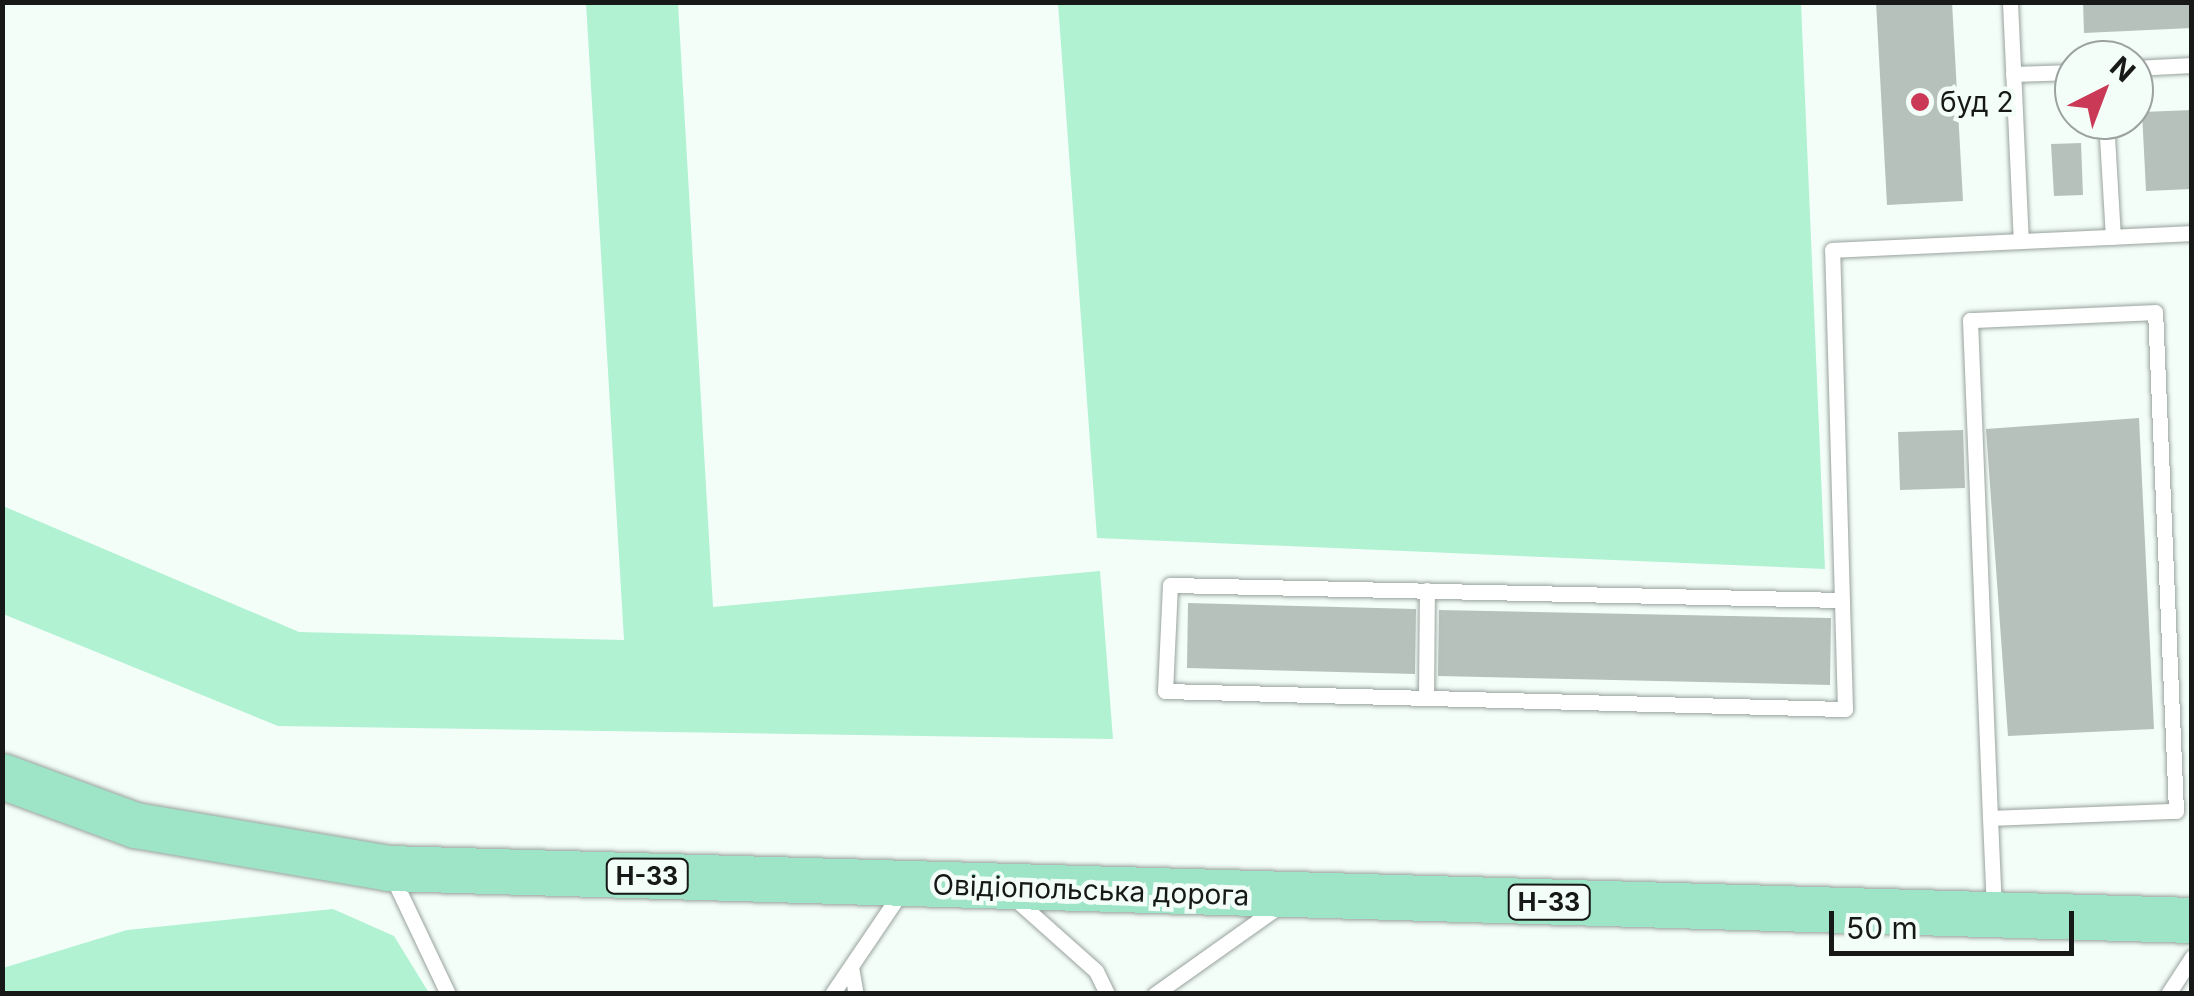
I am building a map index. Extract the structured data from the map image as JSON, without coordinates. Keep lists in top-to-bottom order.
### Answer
{
  "streets": {
    "main road": ["Н-33", "Овідіопольська дорога"]
  },
  "places": ["буд 2"],
  "scale_bar": "50 m",
  "north": "top right"
}
